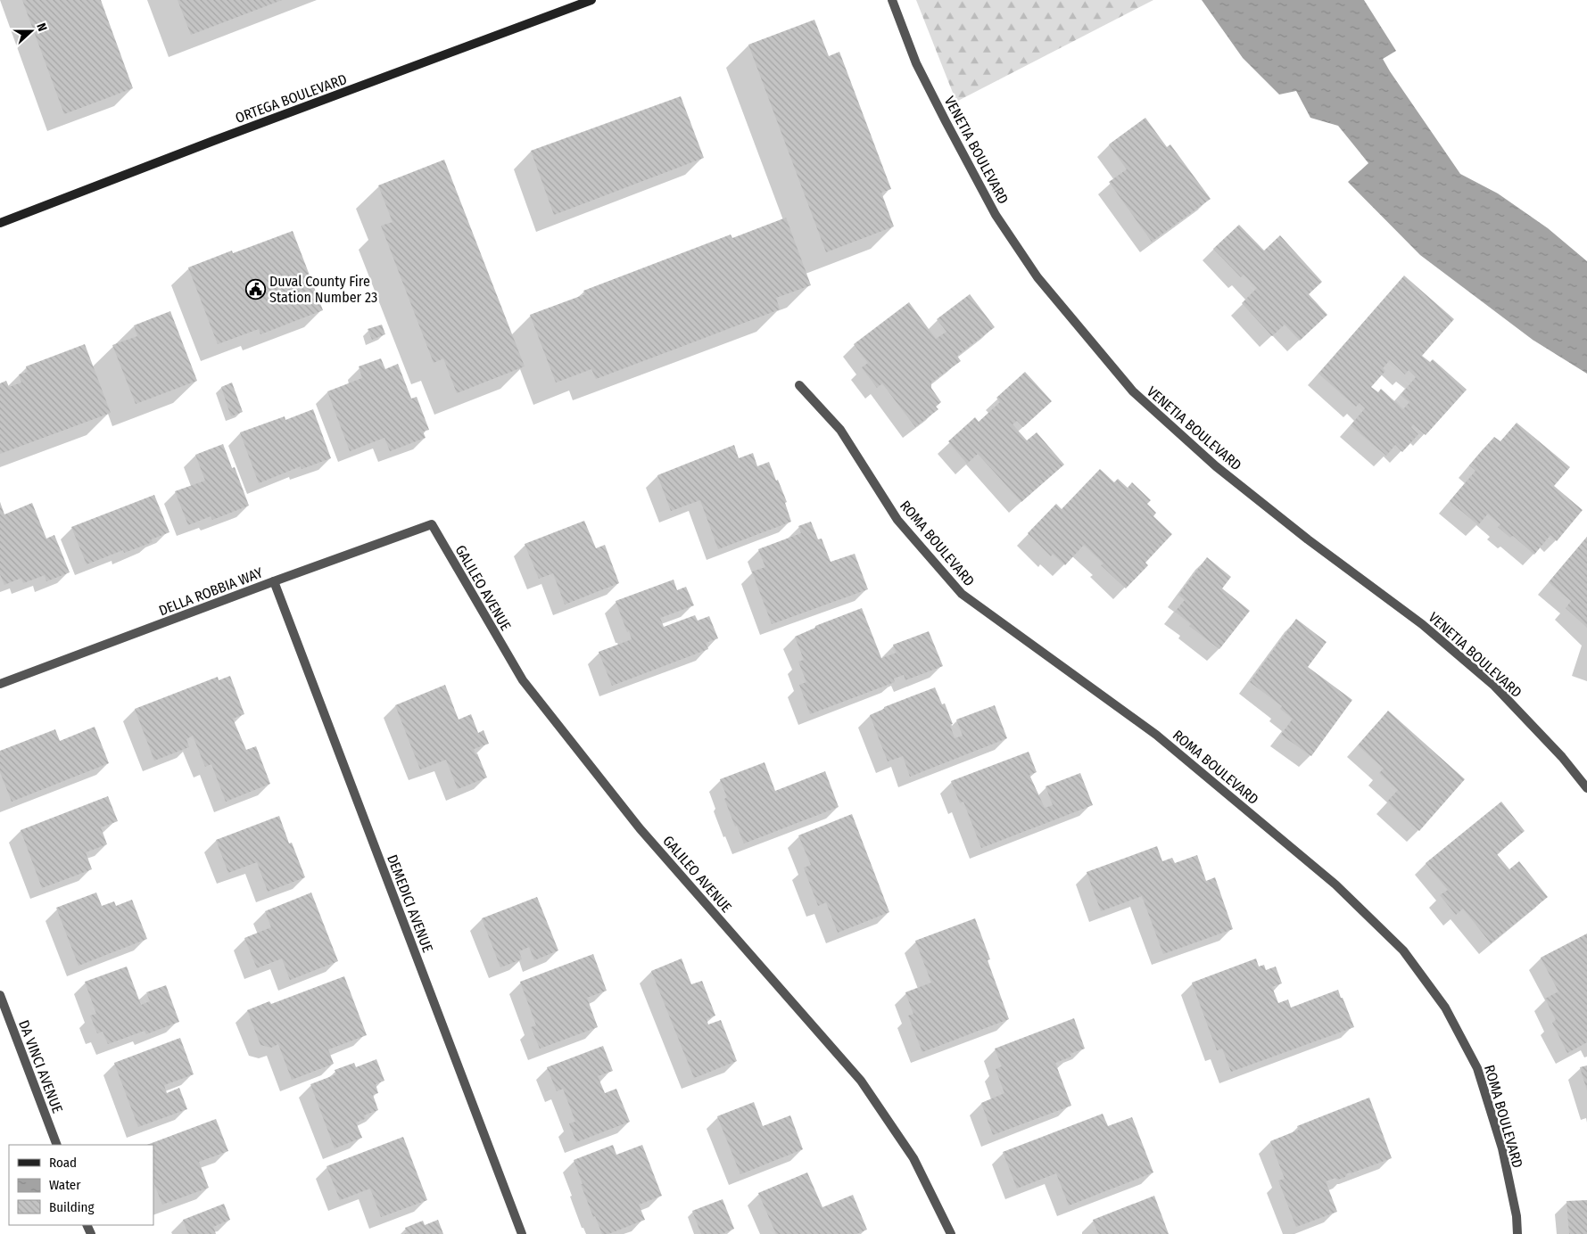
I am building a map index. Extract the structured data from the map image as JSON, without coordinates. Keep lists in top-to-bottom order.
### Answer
{
  "streets": {
    "main road": ["ORTEGA BOULEVARD"],
    "street": [
      "VENETIA BOULEVARD",
      "ROMA BOULEVARD",
      "GALILEO AVENUE",
      "DELLA ROBBIA WAY",
      "DEMEDICI AVENUE",
      "DA VINCI AVENUE"
    ]
  },
  "crossings": [
    ["GALILEO AVENUE", "DELLA ROBBIA WAY"],
    ["DELLA ROBBIA WAY", "DEMEDICI AVENUE"]
  ],
  "places": {
    "public building": ["Duval County Fire Station Number 23"]
  },
  "legend": ["Road", "Water", "Building"],
  "north": "right"
}
